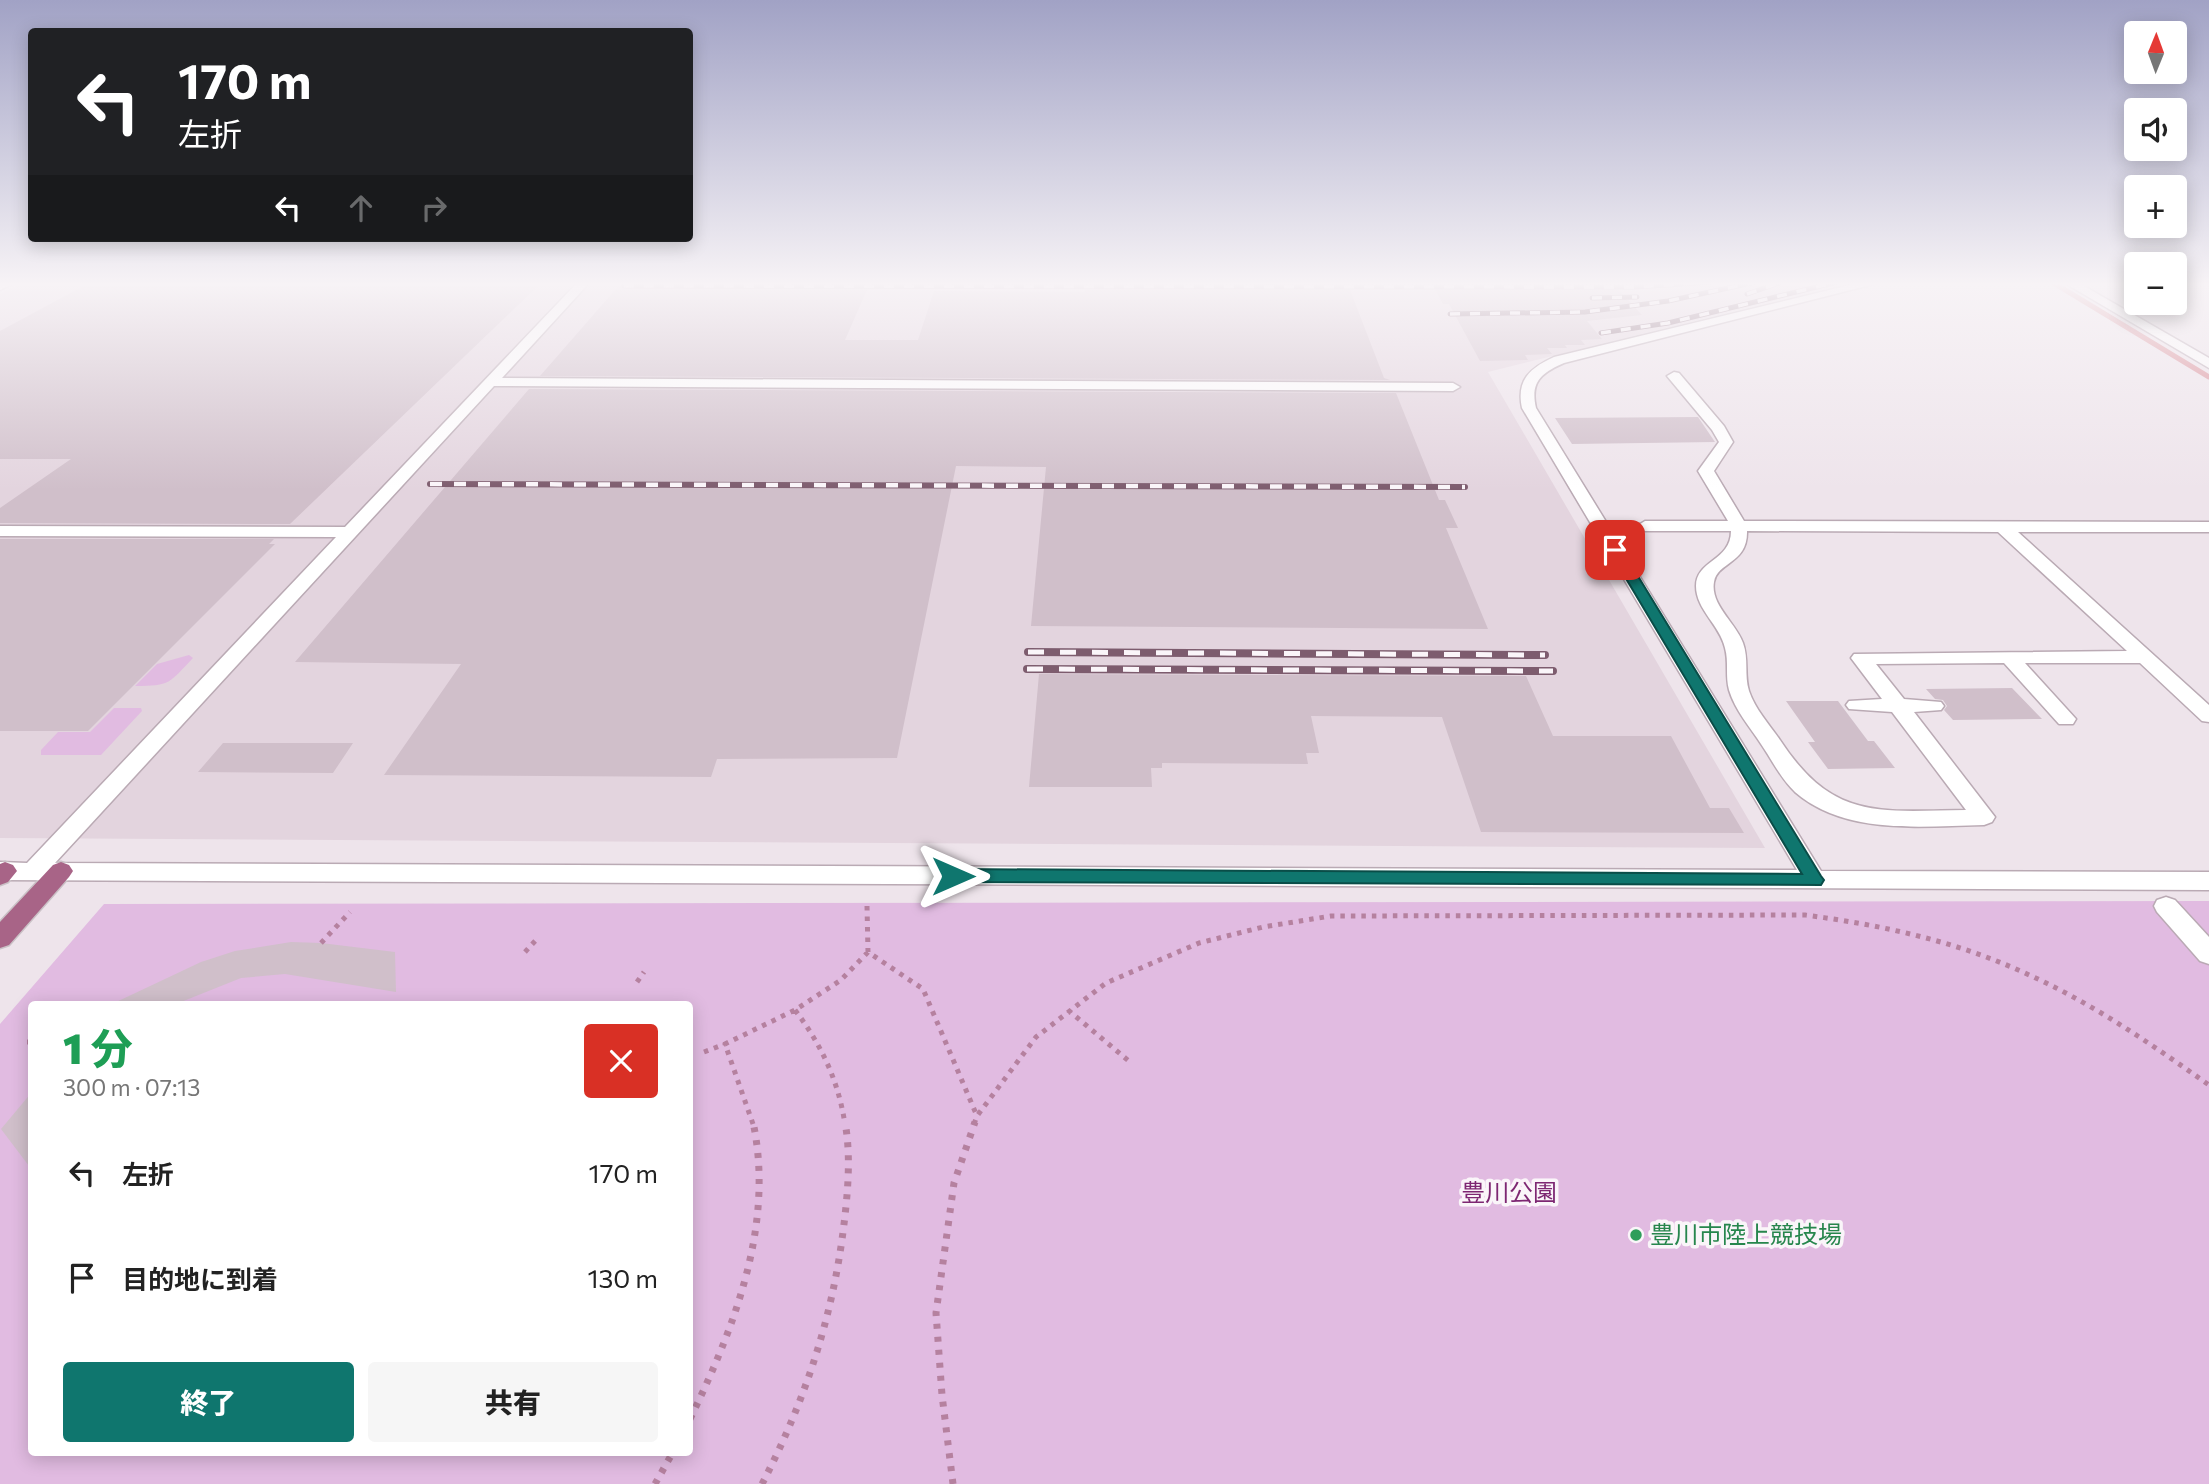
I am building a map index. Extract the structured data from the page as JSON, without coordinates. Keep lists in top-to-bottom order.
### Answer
{
  "parks": ["豊川公園"],
  "places": ["豊川市陸上競技場"],
  "north": "top",
  "page": {
    "map_buttons": ["+", "−"],
    "turn": ["170 m", "左折"],
    "heading": ["1 分", "300 m · 07:13"],
    "list": [
      {
        "name": "左折",
        "value": "170 m"
      },
      {
        "name": "目的地に到着",
        "value": "130 m"
      }
    ],
    "buttons": ["終了", "共有"]
  }
}
